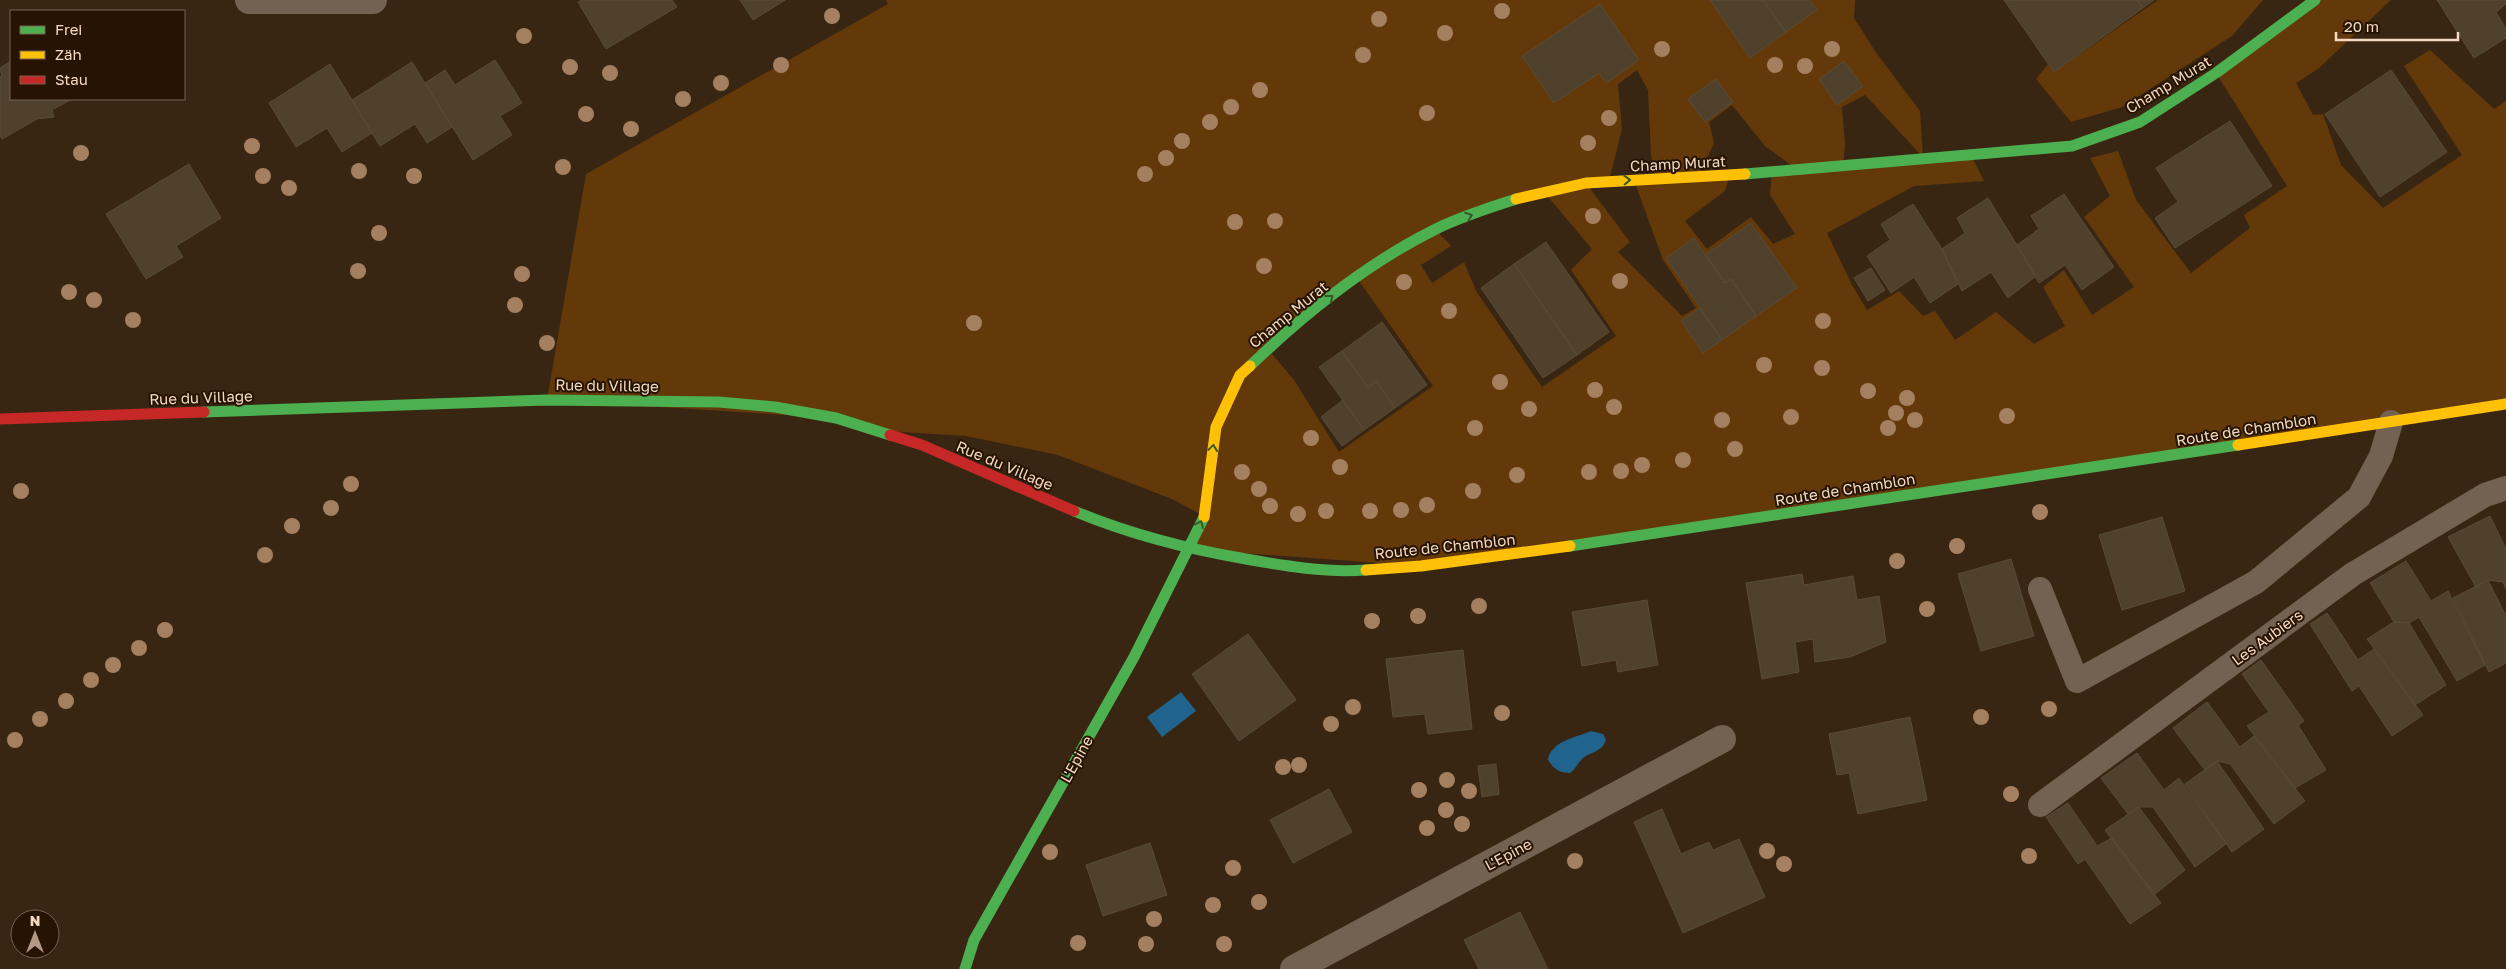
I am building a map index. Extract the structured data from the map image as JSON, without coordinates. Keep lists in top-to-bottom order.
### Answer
{
  "streets": {
    "street": [
      "Champ Murat",
      "Rue du Village",
      "Route de Chamblon",
      "L'Epine"
    ],
    "lane": ["Les Aubiers"]
  },
  "crossings": [
    ["Champ Murat", "Rue du Village"],
    ["Champ Murat", "Route de Chamblon"],
    ["Champ Murat", "L'Epine"],
    ["Rue du Village", "Route de Chamblon"],
    ["Rue du Village", "L'Epine"],
    ["Route de Chamblon", "L'Epine"]
  ],
  "one_way": ["Champ Murat"],
  "legend": ["Frei", "Zäh", "Stau"],
  "scale_bar": "20 m",
  "north": "top"
}
